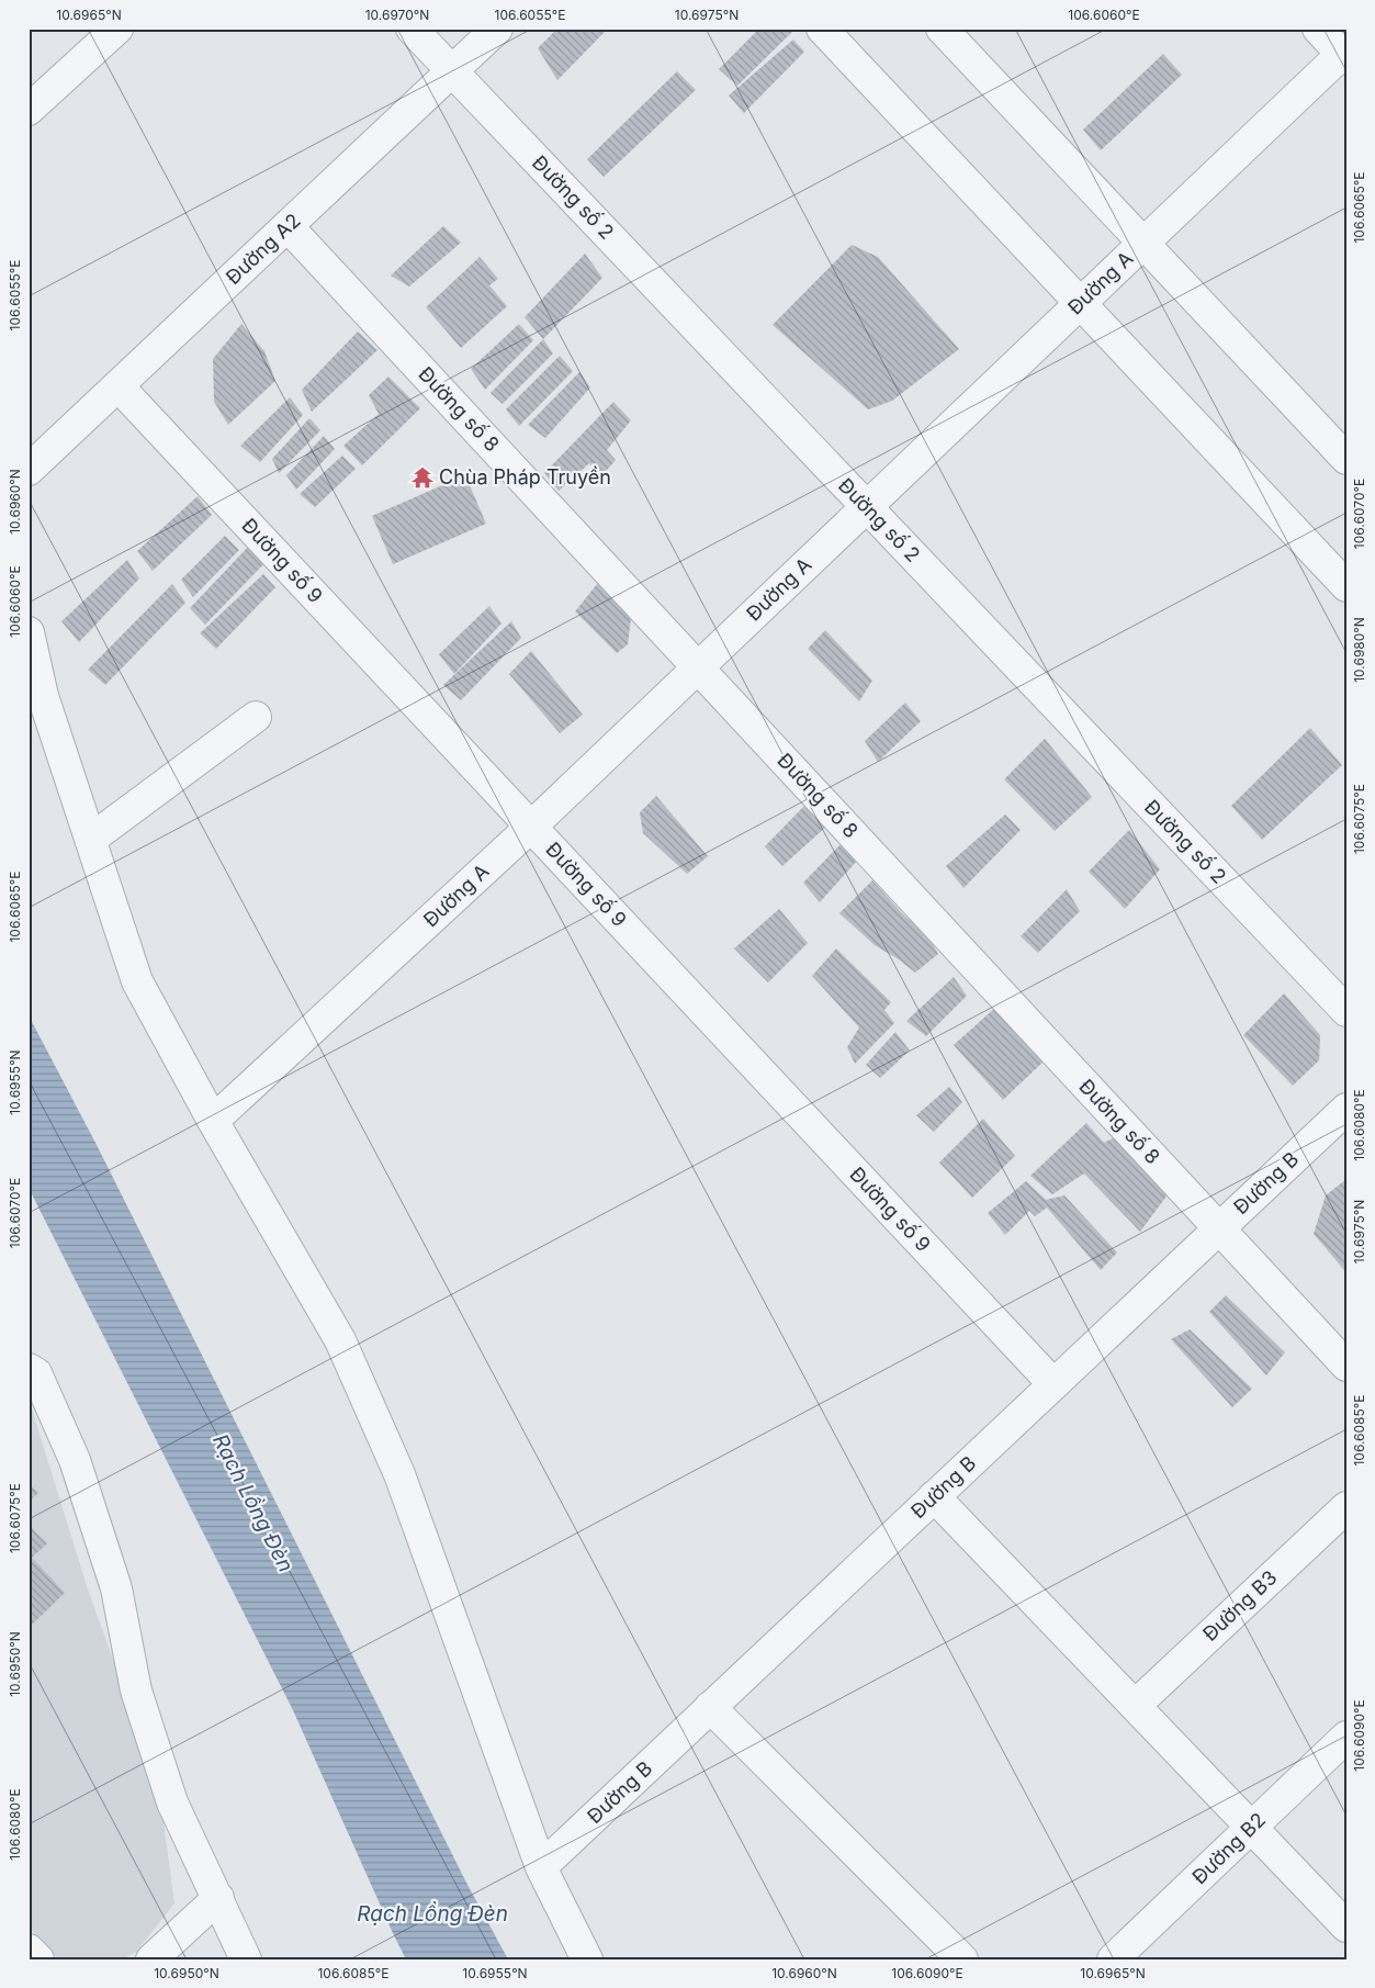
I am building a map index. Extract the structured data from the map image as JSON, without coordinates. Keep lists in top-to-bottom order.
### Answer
{
  "streets": {
    "street": [
      "Đường số 2",
      "Đường A2",
      "Đường A",
      "Đường số 8",
      "Đường số 9",
      "Đường B",
      "Đường B3",
      "Đường B2"
    ]
  },
  "crossings": [
    ["Đường số 2", "Đường A2"],
    ["Đường số 2", "Đường A"],
    ["Đường A2", "Đường số 8"],
    ["Đường A2", "Đường số 9"],
    ["Đường A", "Đường số 8"],
    ["Đường A", "Đường số 9"],
    ["Đường số 8", "Đường B"],
    ["Đường số 9", "Đường B"]
  ],
  "water": ["Rạch Lồng Đèn"],
  "places": {
    "temple": ["Chùa Pháp Truyền"]
  },
  "coordinates": [
    "10.6965°N",
    "10.6970°N",
    "106.6055°E",
    "10.6975°N",
    "106.6060°E",
    "106.6065°E",
    "10.6960°N",
    "106.6070°E",
    "10.6980°N",
    "106.6075°E",
    "10.6955°N",
    "106.6080°E",
    "106.6085°E",
    "10.6950°N",
    "106.6090°E"
  ]
}
